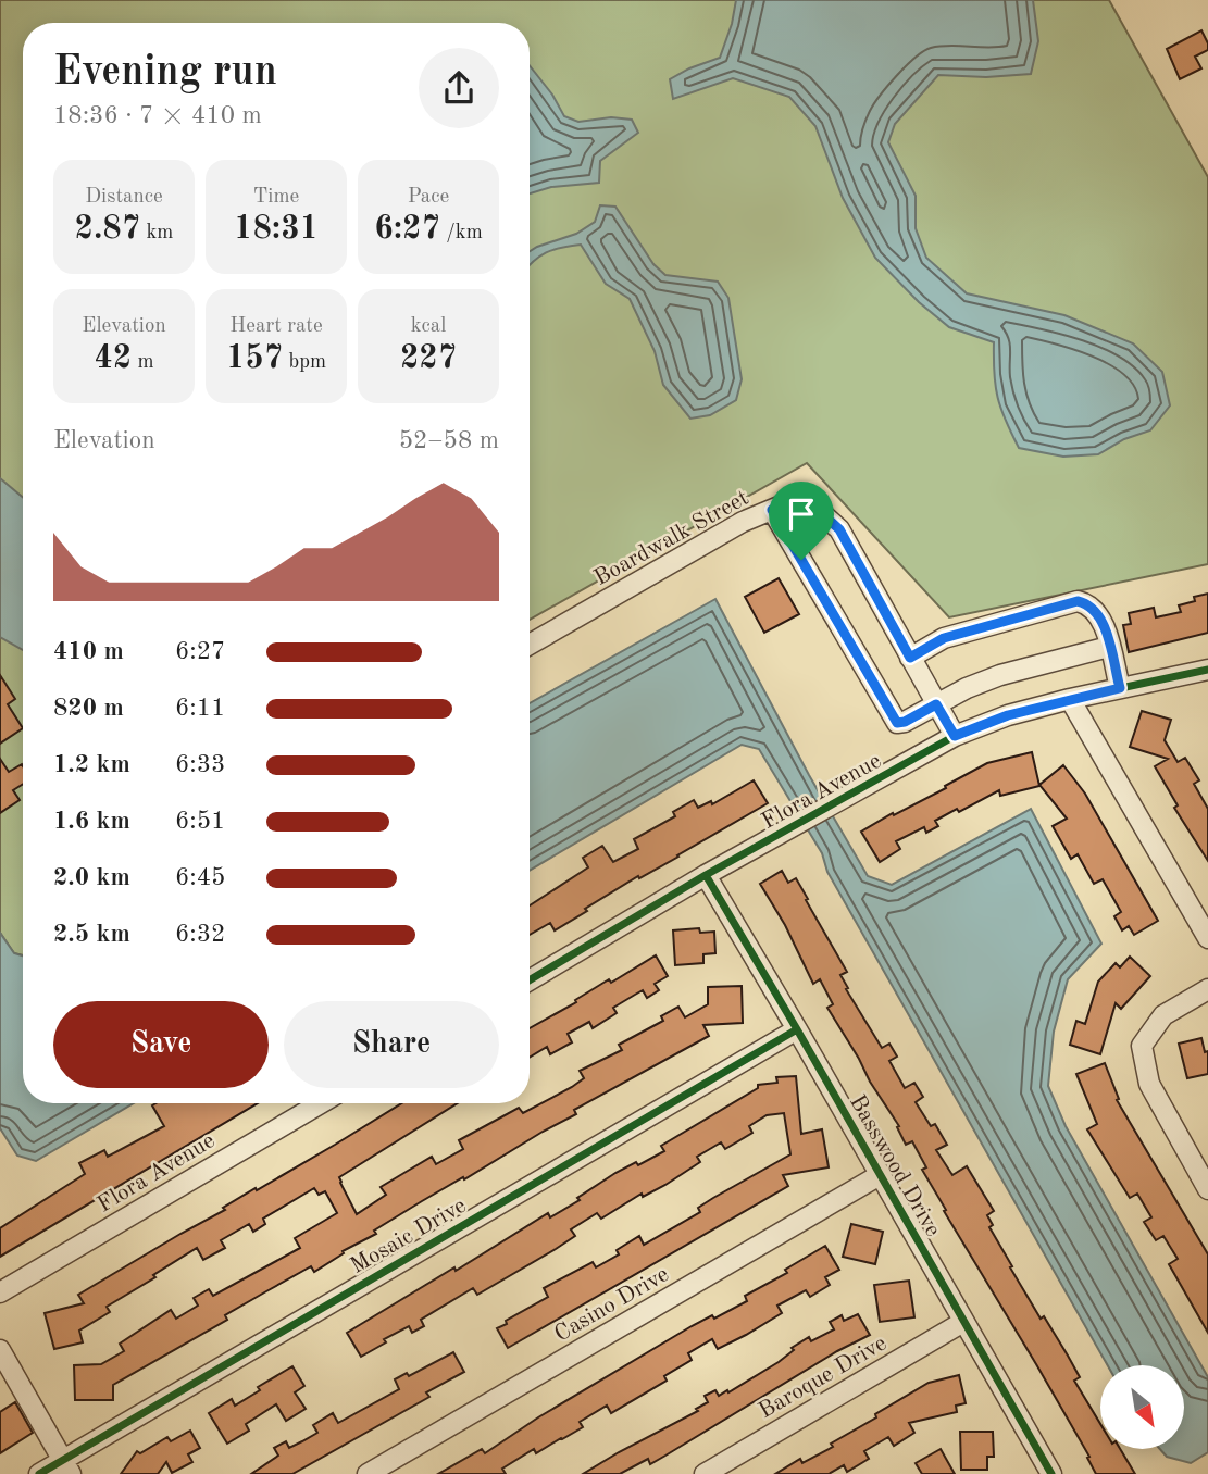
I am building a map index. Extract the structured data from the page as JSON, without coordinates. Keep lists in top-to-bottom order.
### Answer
{
  "streets": {
    "street": [
      "Boardwalk Street",
      "Flora Avenue",
      "Basswood Drive",
      "Mosaic Drive",
      "Casino Drive",
      "Baroque Drive"
    ]
  },
  "crossings": [
    ["Boardwalk Street", "Flora Avenue"],
    ["Flora Avenue", "Basswood Drive"],
    ["Basswood Drive", "Mosaic Drive"],
    ["Basswood Drive", "Casino Drive"],
    ["Basswood Drive", "Baroque Drive"]
  ],
  "north": "bottom right",
  "page": {
    "heading": ["Evening run", "18:36 · 7 × 410 m"],
    "stats": [
      ["Distance", "2.87 km"],
      ["Time", "18:31"],
      ["Pace", "6:27 /km"],
      ["Elevation", "42 m"],
      ["Heart rate", "157 bpm"],
      ["kcal", "227"]
    ],
    "chart": ["Elevation", "52–58 m"],
    "list": [
      {
        "name": "410 m",
        "note": "6:27"
      },
      {
        "name": "820 m",
        "note": "6:11"
      },
      {
        "name": "1.2 km",
        "note": "6:33"
      },
      {
        "name": "1.6 km",
        "note": "6:51"
      },
      {
        "name": "2.0 km",
        "note": "6:45"
      },
      {
        "name": "2.5 km",
        "note": "6:32"
      }
    ],
    "buttons": ["Save", "Share"]
  }
}
